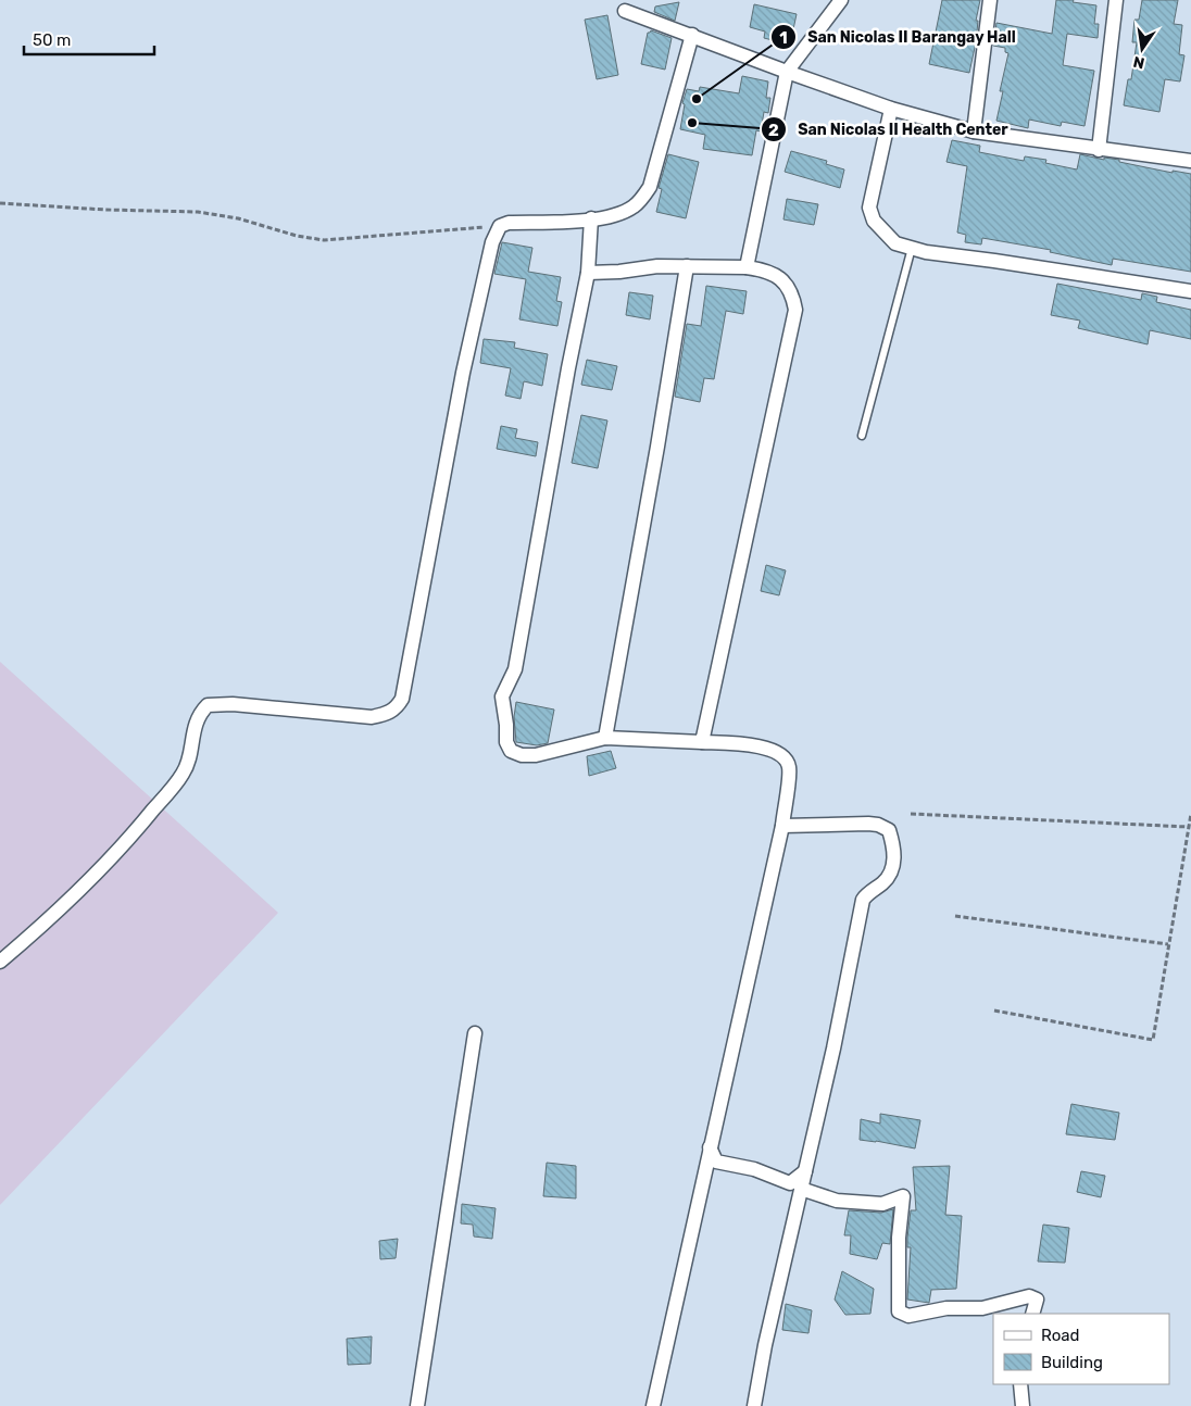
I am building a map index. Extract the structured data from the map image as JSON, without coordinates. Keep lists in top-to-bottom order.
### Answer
{
  "places": ["San Nicolas II Barangay Hall", "San Nicolas II Health Center"],
  "legend": ["Road", "Building"],
  "scale_bar": "50 m",
  "north": "bottom"
}
